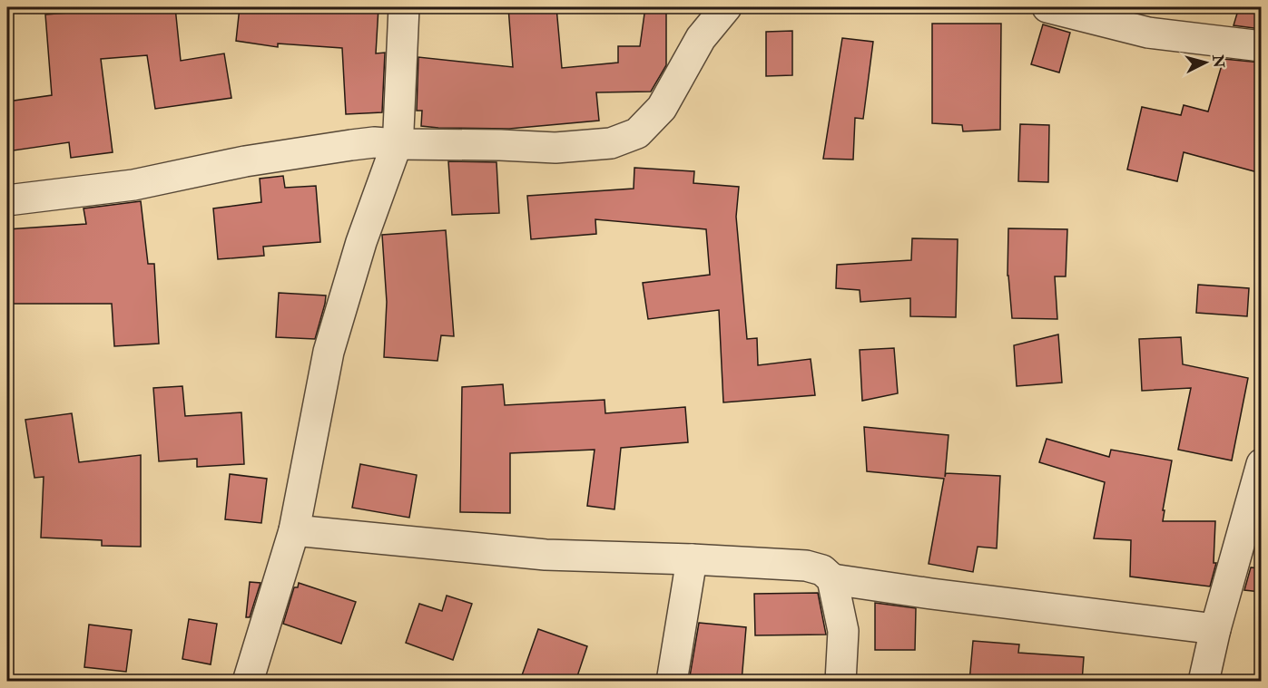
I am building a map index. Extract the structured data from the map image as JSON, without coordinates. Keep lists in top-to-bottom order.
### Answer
{
  "north": "right"
}
